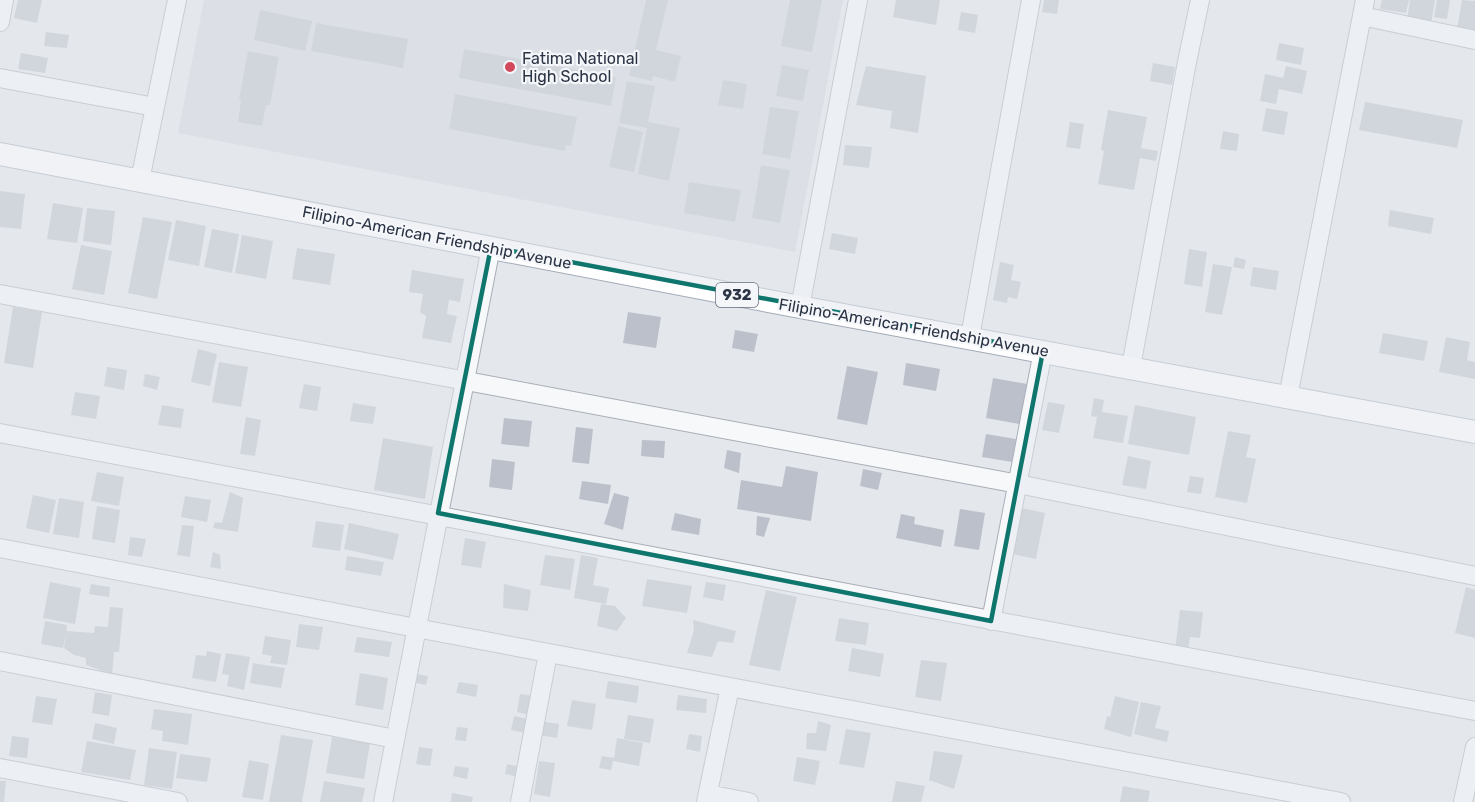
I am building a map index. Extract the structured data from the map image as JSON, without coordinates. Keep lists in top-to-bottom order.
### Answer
{
  "streets": {
    "main road": ["Filipino-American Friendship Avenue", "932"]
  },
  "places": ["Fatima National High School"]
}
